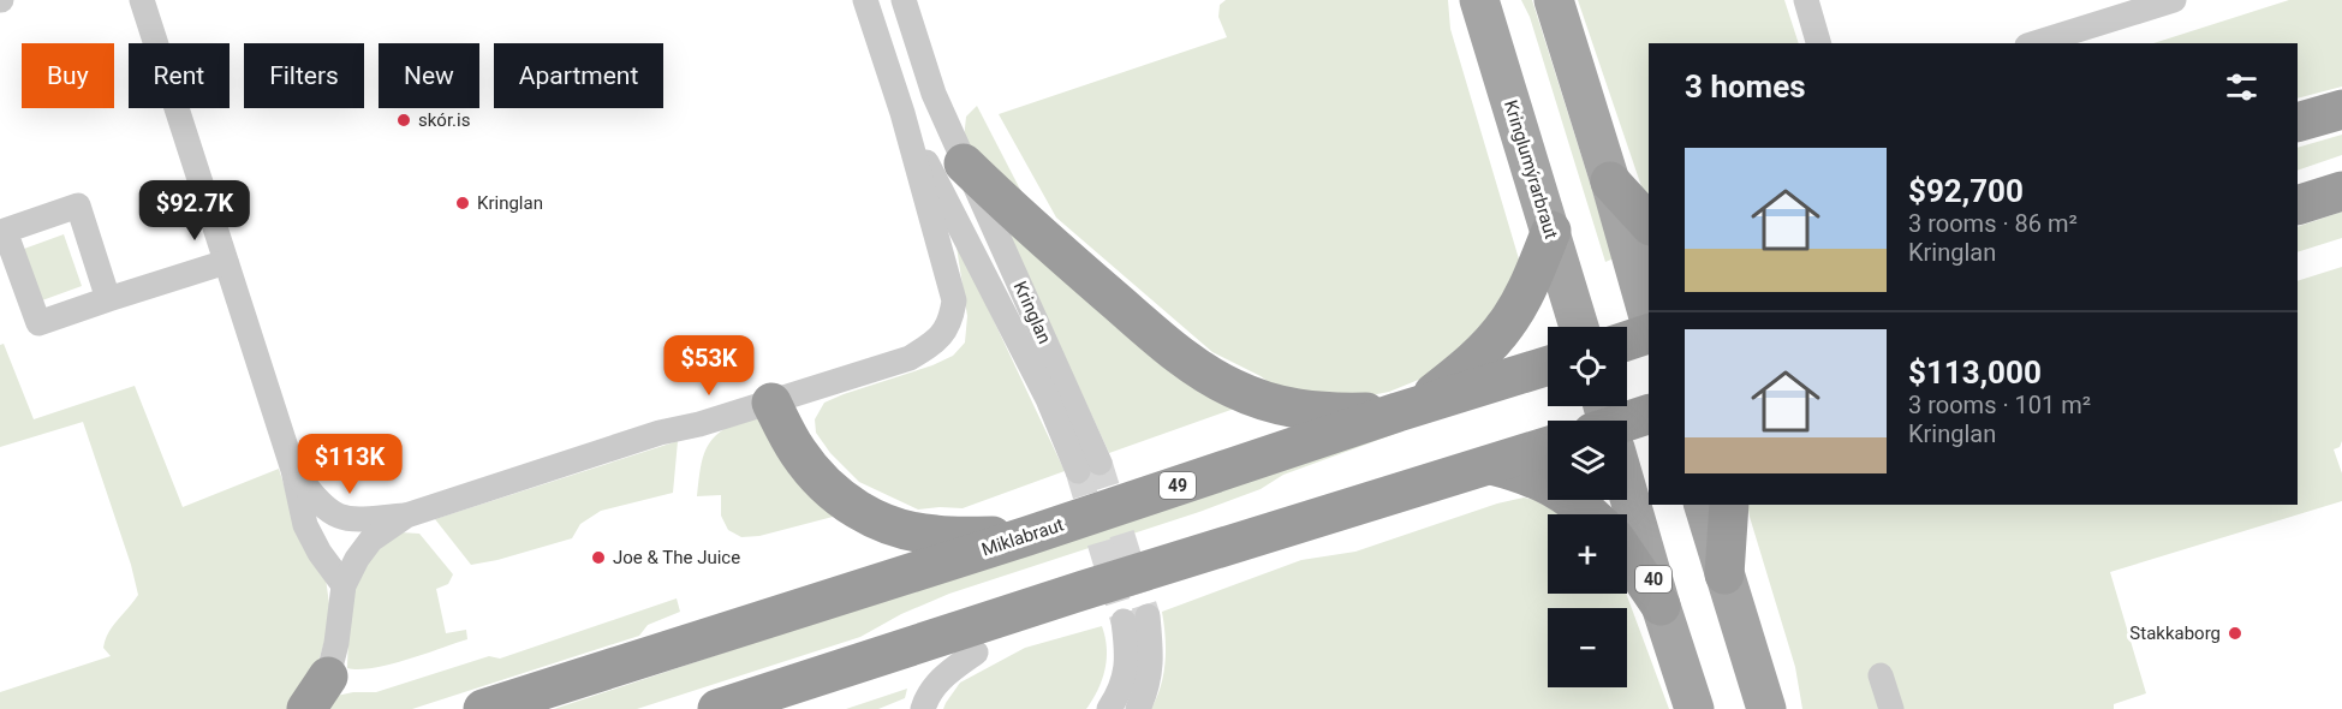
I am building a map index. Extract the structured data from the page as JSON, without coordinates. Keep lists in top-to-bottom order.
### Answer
{
  "streets": {
    "highway": ["49", "Miklabraut"],
    "main road": ["Kringlumýrarbraut", "40"],
    "street": ["Kringlan"]
  },
  "places": [
    "skór.is",
    "Kringlan",
    "Joe & The Juice",
    "Stakkaborg"
  ],
  "page": {
    "chip": [
      "Buy",
      "Rent",
      "Filters",
      "New",
      "Apartment"
    ],
    "heading": "3 homes",
    "list": [
      {
        "name": "$92,700",
        "note": "3 rooms · 86 m² · Kringlan"
      },
      {
        "name": "$113,000",
        "note": "3 rooms · 101 m² · Kringlan"
      }
    ],
    "price": ["$92.7K", "$53K", "$113K"],
    "map_buttons": ["+", "−"]
  }
}
